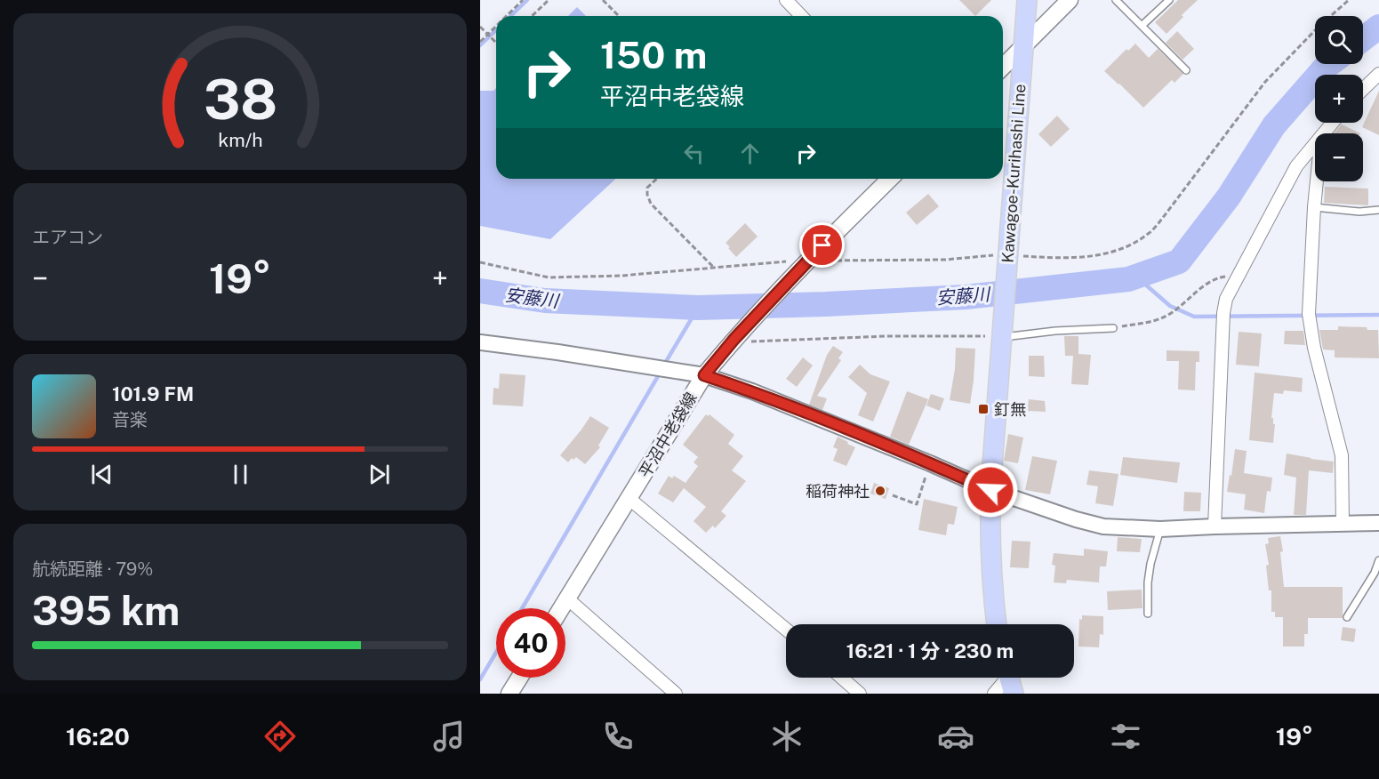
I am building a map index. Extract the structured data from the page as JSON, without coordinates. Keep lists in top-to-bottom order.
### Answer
{
  "streets": {
    "main road": ["Kawagoe-Kurihashi Line", "平沼中老袋線"]
  },
  "water": ["安藤川"],
  "places": {
    "transit": ["釘無"],
    "other": ["稲荷神社"]
  },
  "page": {
    "map_buttons": ["+", "−"],
    "turn": ["150 m", "平沼中老袋線"],
    "tile": [
      "エアコン",
      ["航続距離 · 79%", "395 km"]
    ],
    "heat": ["−", "19°", "+"],
    "song": ["101.9 FM", "音楽"],
    "limit": "40",
    "trip": "16:21 · 1 分 · 230 m",
    "tabs": ["16:20", "19°"],
    "gauge": ["38", "km/h"]
  }
}
